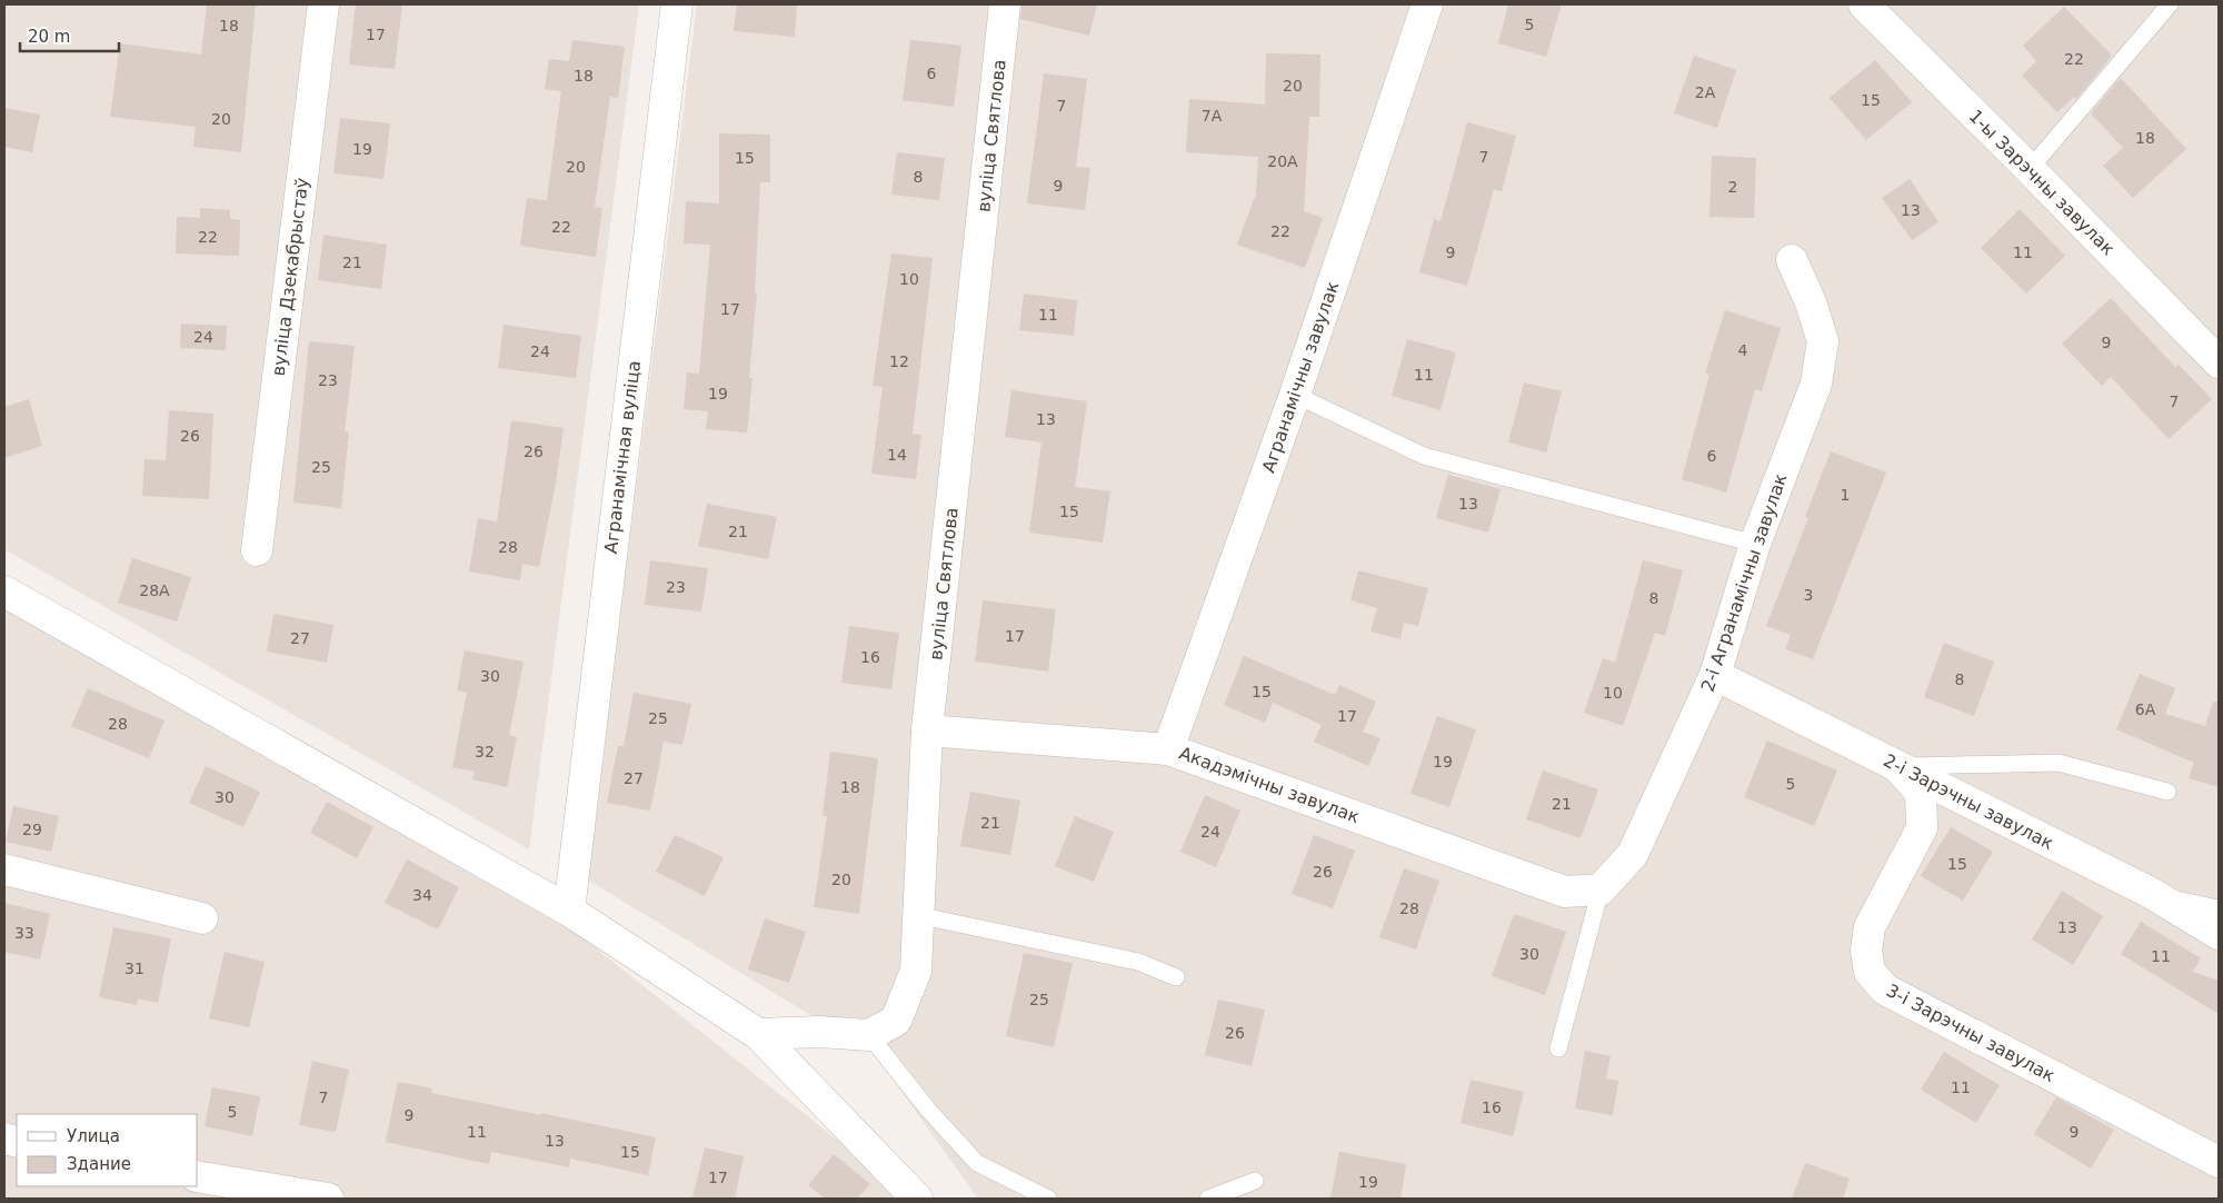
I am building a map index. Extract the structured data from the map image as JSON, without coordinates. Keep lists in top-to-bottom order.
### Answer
{
  "streets": {
    "street": [
      "вуліца Святлова",
      "1-ы Зарэчны завулак",
      "вуліца Дзекабрыстаў",
      "Агранамічны завулак",
      "Агранамічная вуліца",
      "2-і Агранамічны завулак",
      "Акадэмічны завулак",
      "2-і Зарэчны завулак",
      "3-і Зарэчны завулак"
    ]
  },
  "crossings": [
    ["вуліца Святлова", "Акадэмічны завулак"],
    ["Агранамічны завулак", "Акадэмічны завулак"],
    ["2-і Агранамічны завулак", "Акадэмічны завулак"],
    ["2-і Агранамічны завулак", "2-і Зарэчны завулак"],
    ["2-і Зарэчны завулак", "3-і Зарэчны завулак"]
  ],
  "house_numbers": [
    "5",
    "18",
    "17",
    "22",
    "6",
    "18",
    "20",
    "2А",
    "15",
    "7",
    "7А",
    "20",
    "18",
    "19",
    "7",
    "15",
    "20А",
    "20",
    "8",
    "9",
    "2",
    "13",
    "22",
    "22",
    "22",
    "9",
    "11",
    "21",
    "10",
    "17",
    "11",
    "24",
    "9",
    "4",
    "24",
    "12",
    "11",
    "23",
    "19",
    "7",
    "13",
    "26",
    "26",
    "14",
    "6",
    "25",
    "1",
    "13",
    "15",
    "21",
    "28",
    "23",
    "28А",
    "3",
    "8",
    "17",
    "27",
    "16",
    "30",
    "8",
    "15",
    "10",
    "6А",
    "17",
    "25",
    "28",
    "32",
    "19",
    "27",
    "5",
    "18",
    "30",
    "21",
    "21",
    "29",
    "24",
    "15",
    "26",
    "20",
    "34",
    "28",
    "13",
    "33",
    "30",
    "11",
    "31",
    "25",
    "26",
    "11",
    "7",
    "16",
    "5",
    "9",
    "11",
    "9",
    "13",
    "15",
    "17",
    "19"
  ],
  "legend": ["Улица", "Здание"],
  "scale_bar": "20 m"
}
